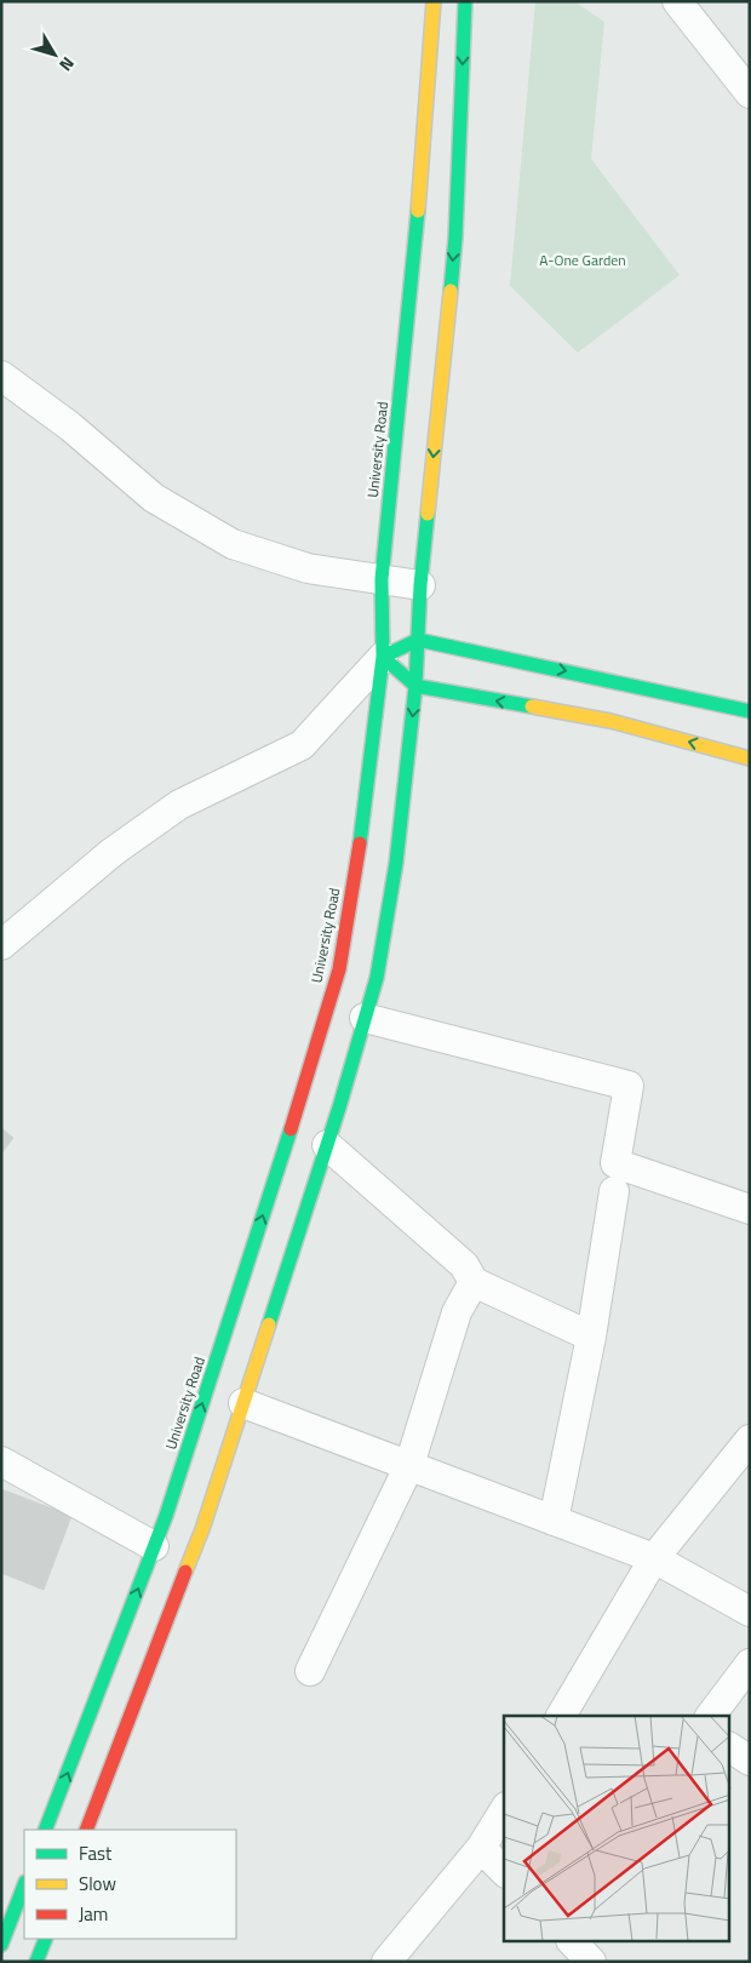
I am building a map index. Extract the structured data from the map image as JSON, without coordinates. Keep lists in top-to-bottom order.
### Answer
{
  "streets": {
    "street": ["University Road"]
  },
  "parks": ["A-One Garden"],
  "legend": ["Fast", "Slow", "Jam"],
  "north": "bottom right"
}
